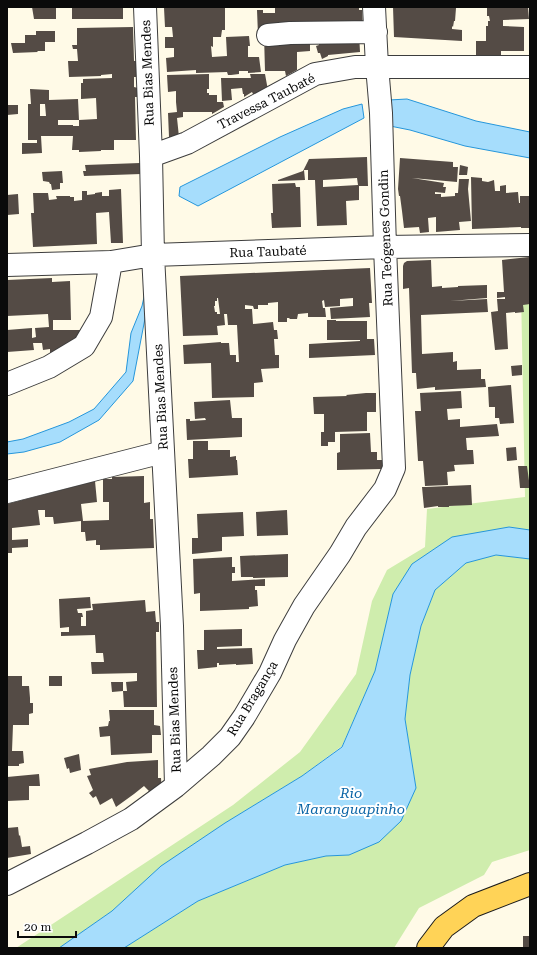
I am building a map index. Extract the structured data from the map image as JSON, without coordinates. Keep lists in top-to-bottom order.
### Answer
{
  "streets": {
    "street": [
      "Rua Bias Mendes",
      "Travessa Taubaté",
      "Rua Teógenes Gondin",
      "Rua Taubaté",
      "Rua Bragança"
    ]
  },
  "crossings": [
    ["Rua Bias Mendes", "Travessa Taubaté"],
    ["Rua Bias Mendes", "Rua Taubaté"],
    ["Rua Bias Mendes", "Rua Bragança"],
    ["Travessa Taubaté", "Rua Teógenes Gondin"],
    ["Rua Teógenes Gondin", "Rua Taubaté"],
    ["Rua Teógenes Gondin", "Rua Bragança"]
  ],
  "water": ["Rio Maranguapinho"],
  "scale_bar": "20 m"
}
